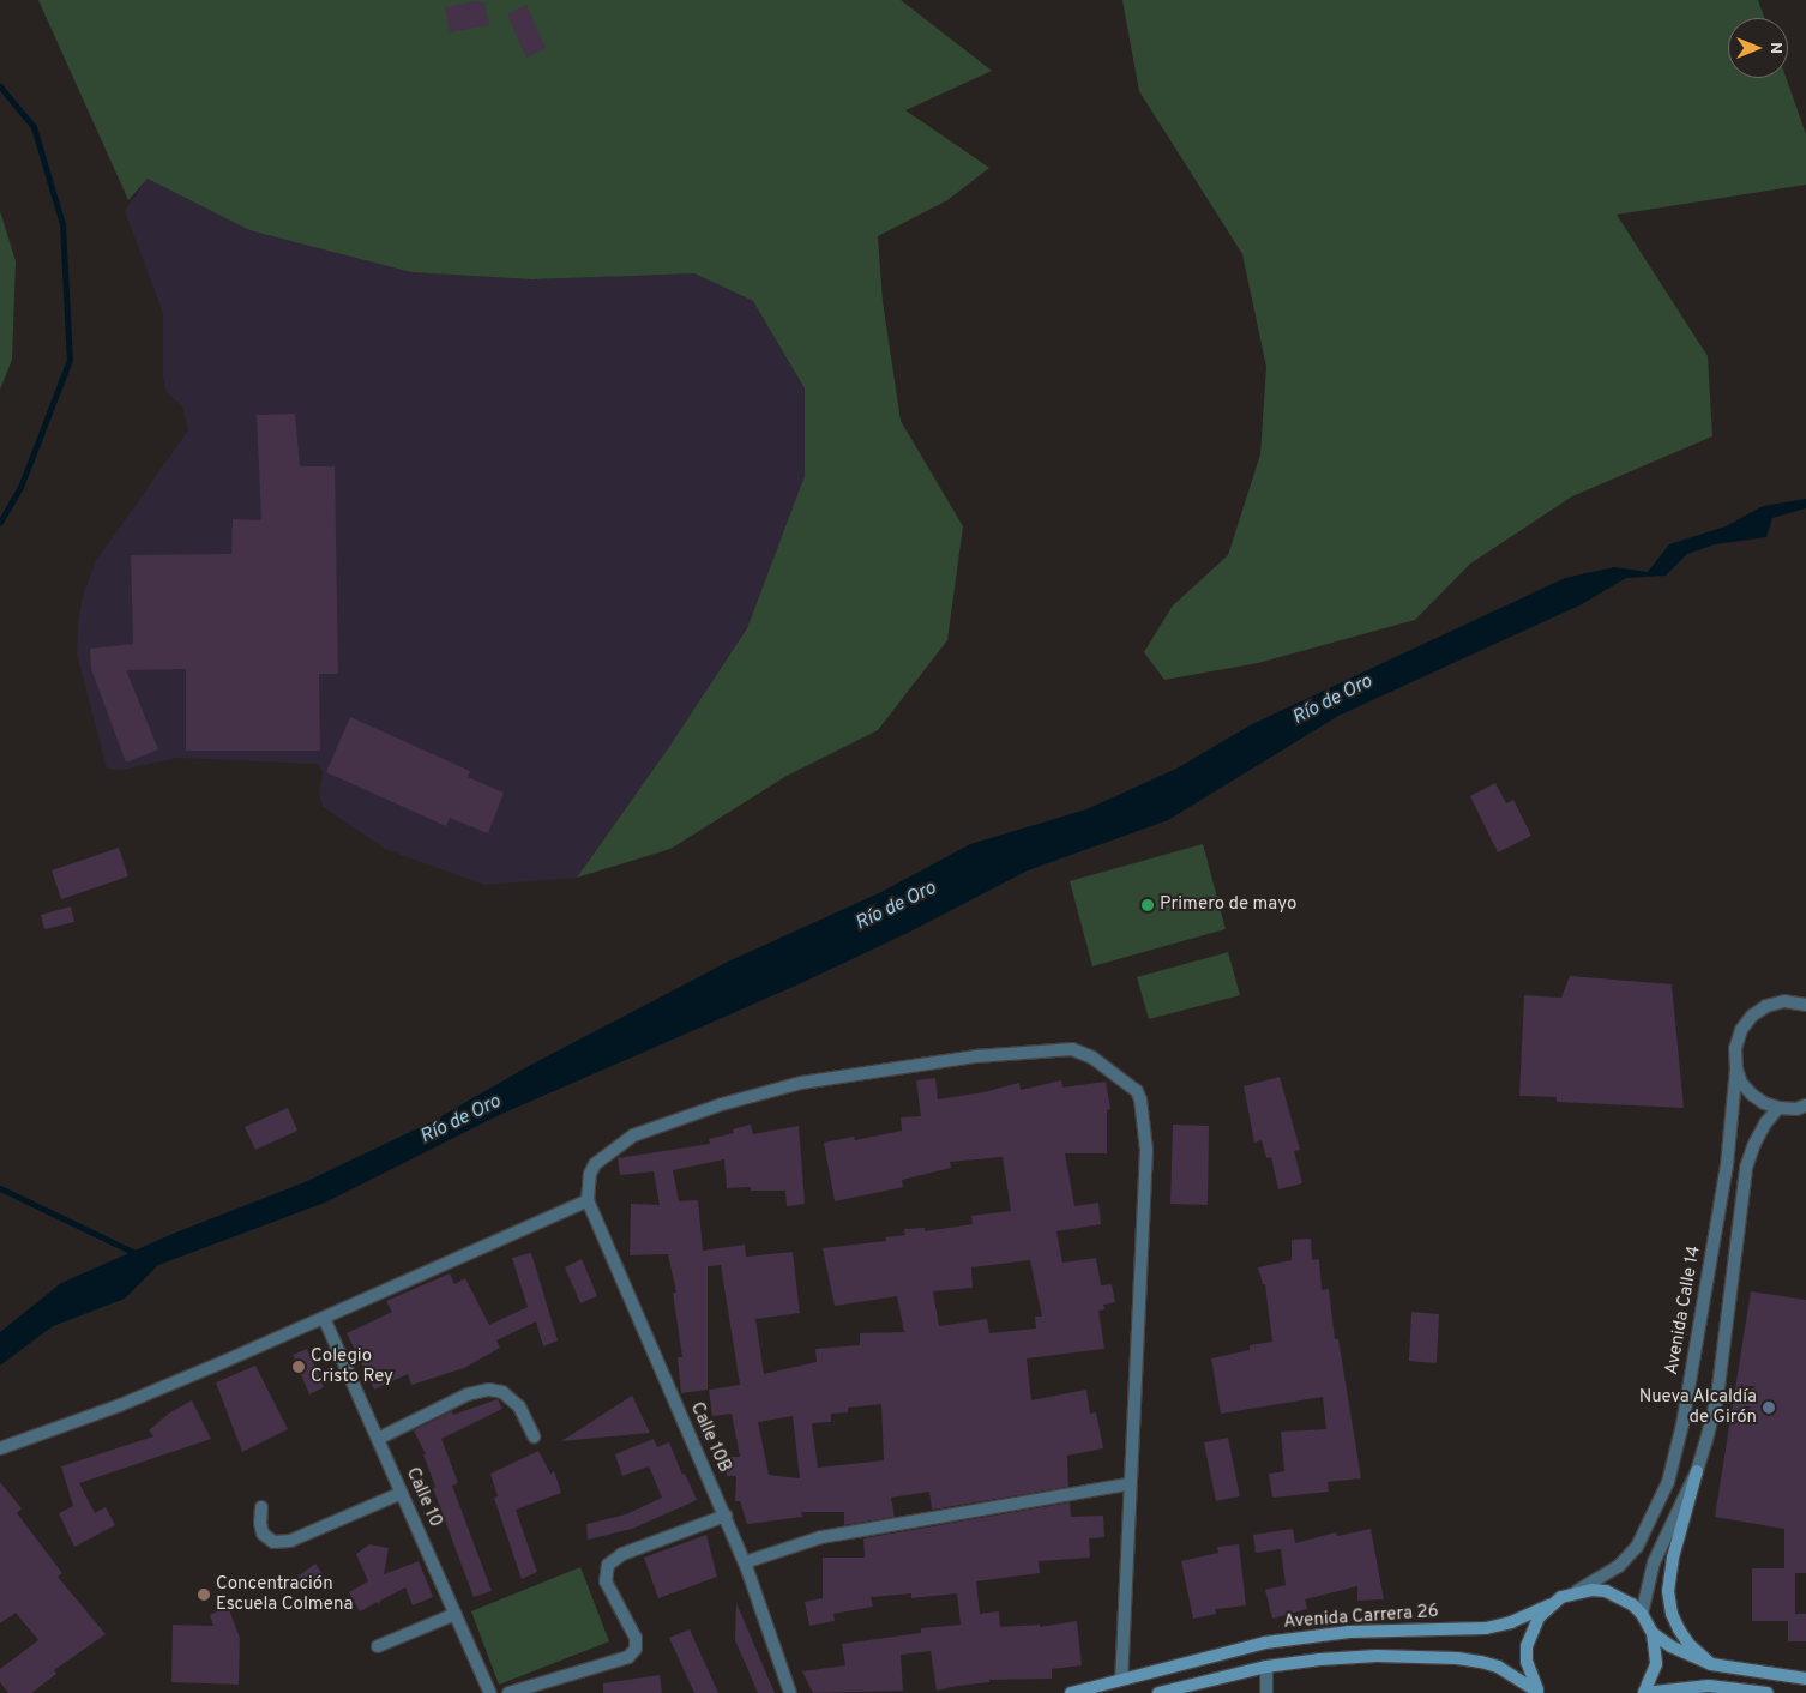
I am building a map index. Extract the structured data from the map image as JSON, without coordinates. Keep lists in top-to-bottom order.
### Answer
{
  "streets": {
    "main road": ["Avenida Carrera 26"],
    "street": ["Avenida Calle 14", "Calle 10B", "Calle 10"]
  },
  "crossings": [
    ["Avenida Calle 14", "Avenida Carrera 26"]
  ],
  "water": ["Río de Oro"],
  "places": [
    "Primero de mayo",
    "Colegio Cristo Rey",
    "Nueva Alcaldía de Girón",
    "Concentración Escuela Colmena"
  ],
  "north": "right"
}
